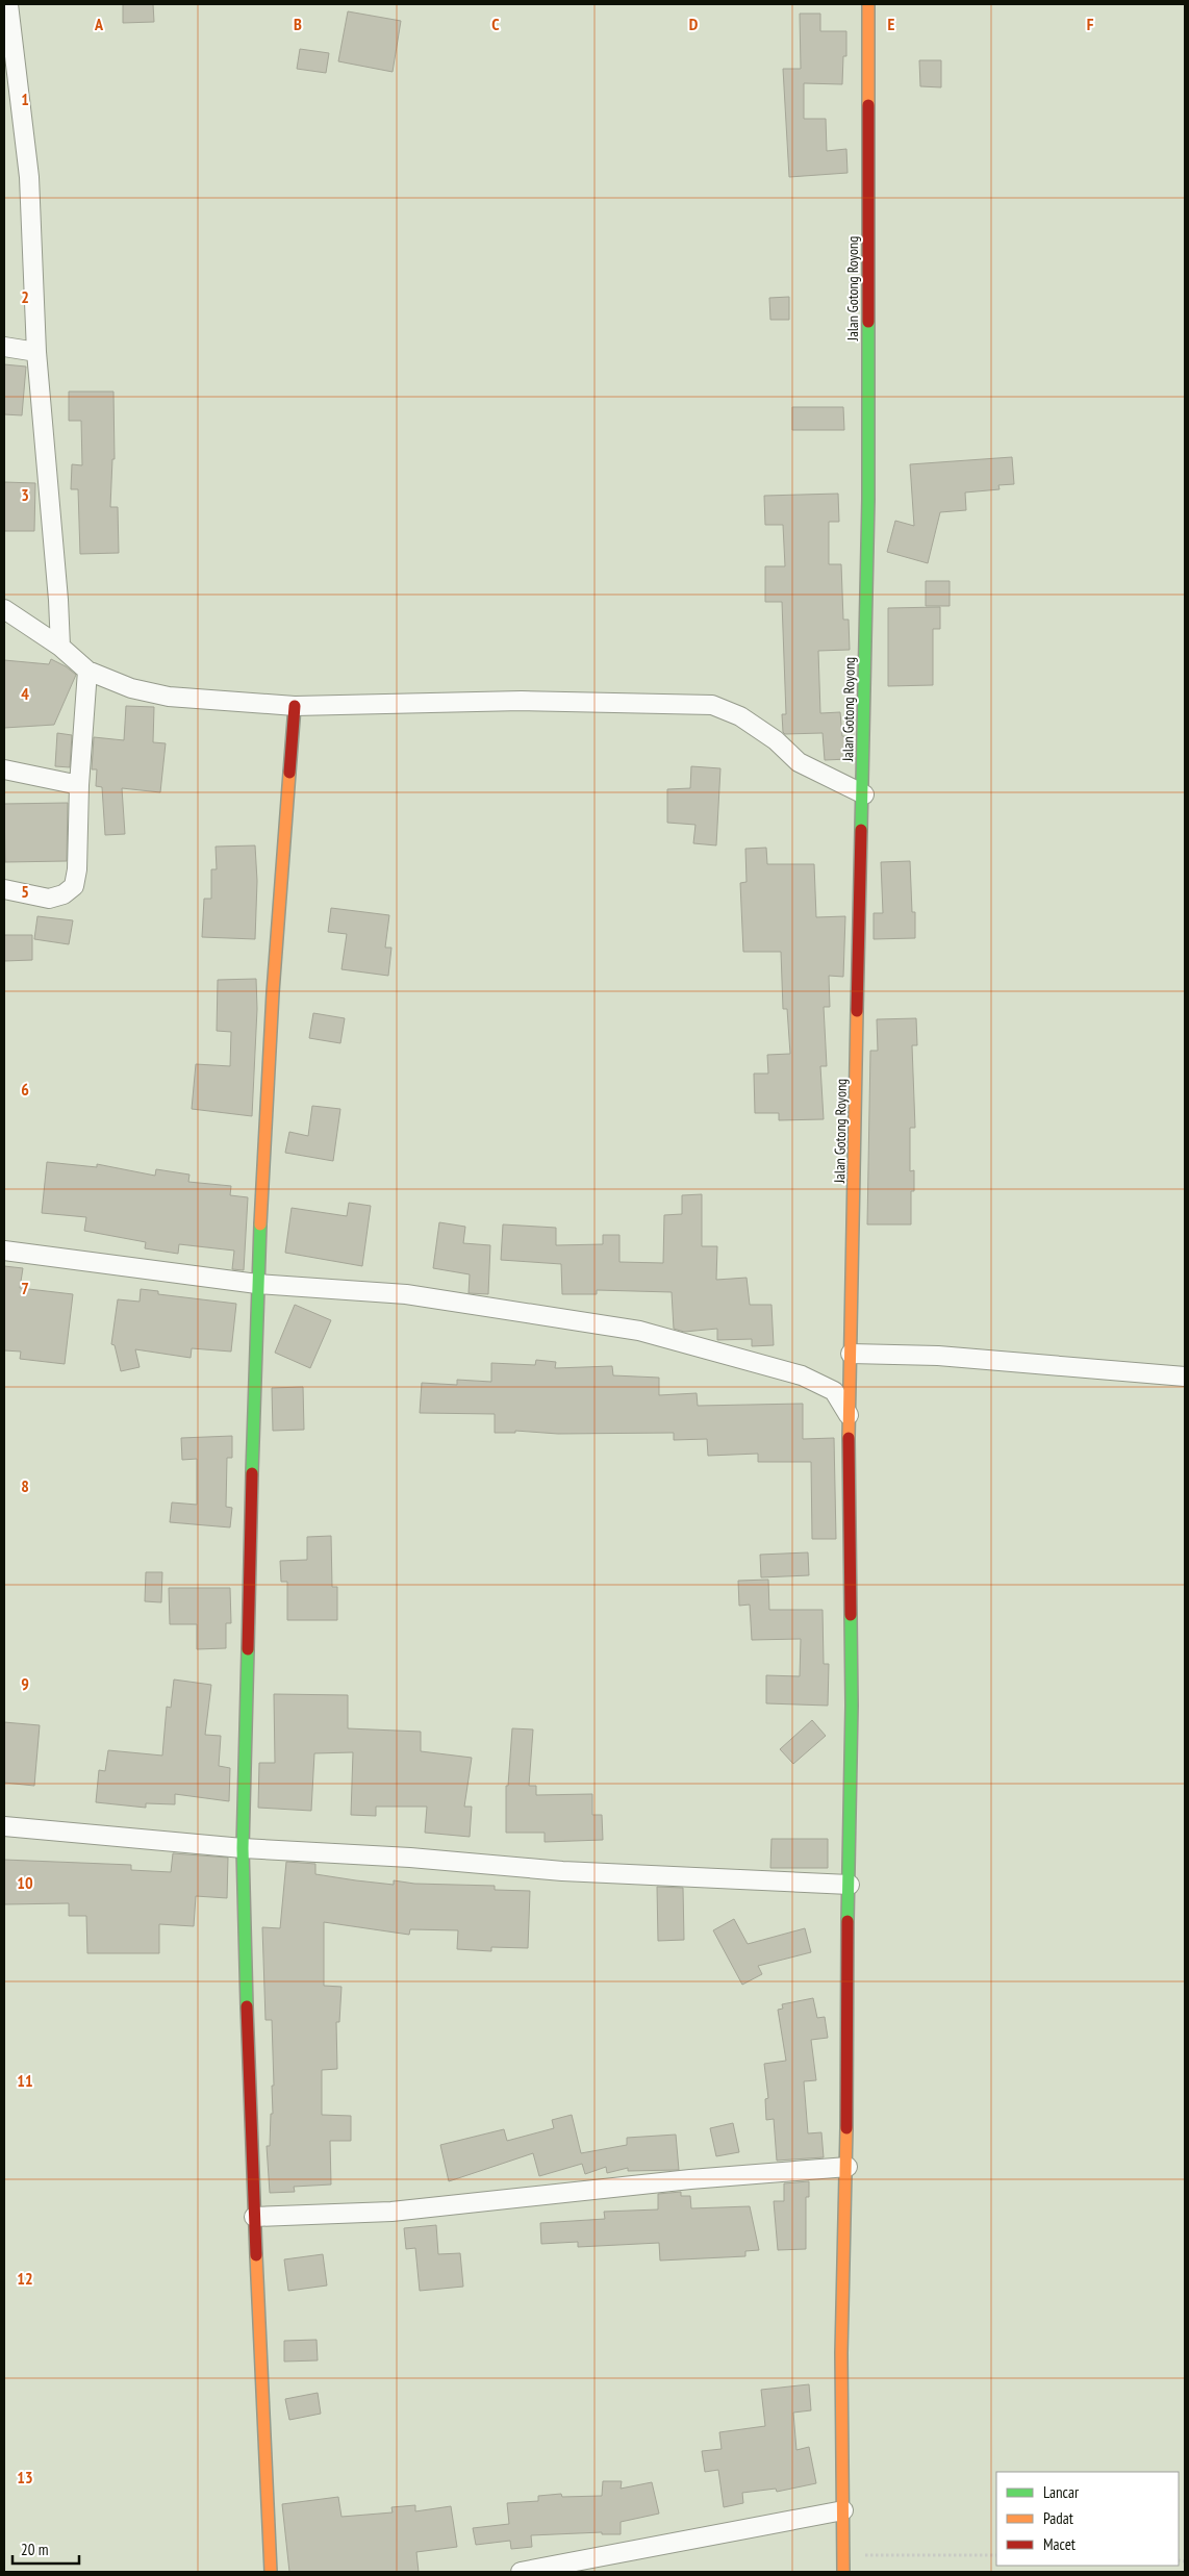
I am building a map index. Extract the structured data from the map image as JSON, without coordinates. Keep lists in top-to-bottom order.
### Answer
{
  "streets": {
    "street": ["Jalan Gotong Royong"]
  },
  "legend": ["Lancar", "Padat", "Macet"],
  "scale_bar": "20 m",
  "grid": {
    "columns": [
      "A",
      "B",
      "C",
      "D",
      "E",
      "F"
    ],
    "rows": [
      "1",
      "2",
      "3",
      "4",
      "5",
      "6",
      "7",
      "8",
      "9",
      "10",
      "11",
      "12",
      "13"
    ]
  }
}
